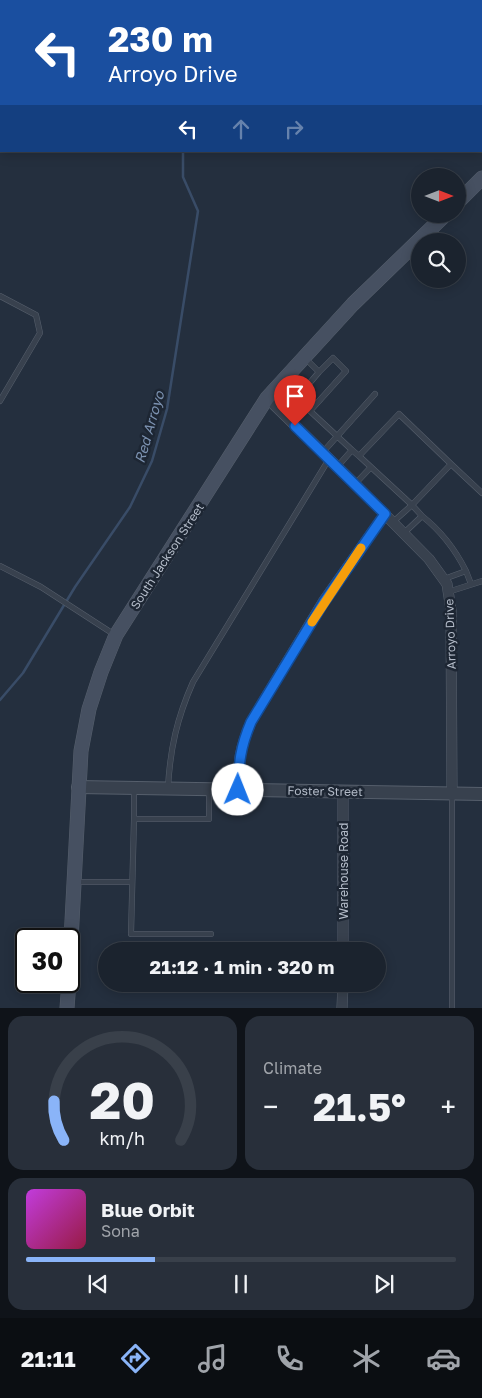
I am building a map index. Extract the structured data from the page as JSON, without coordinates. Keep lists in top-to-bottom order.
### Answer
{
  "streets": {
    "main road": ["South Jackson Street"],
    "street": ["Arroyo Drive", "Foster Street", "Warehouse Road"]
  },
  "crossings": [
    ["South Jackson Street", "Arroyo Drive"],
    ["South Jackson Street", "Foster Street"],
    ["Arroyo Drive", "Foster Street"],
    ["Foster Street", "Warehouse Road"]
  ],
  "water": ["Red Arroyo"],
  "north": "right",
  "page": {
    "turn": ["230 m", "Arroyo Drive"],
    "limit": "30",
    "trip": "21:12 · 1 min · 320 m",
    "tile": "Climate",
    "heat": ["−", "21.5°", "+"],
    "song": ["Blue Orbit", "Sona"],
    "tabs": "21:11",
    "gauge": ["20", "km/h"]
  }
}
